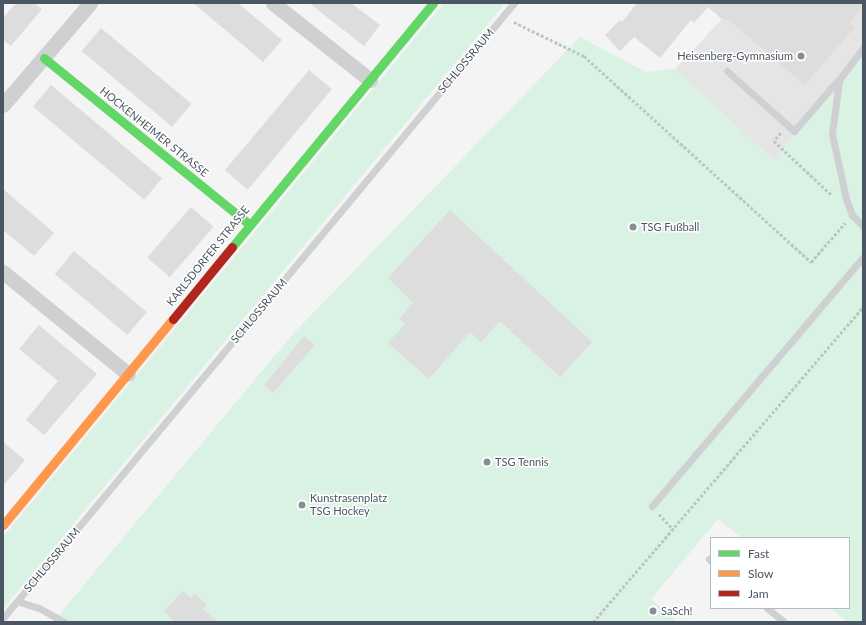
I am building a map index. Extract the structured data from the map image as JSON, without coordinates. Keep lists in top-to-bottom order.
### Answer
{
  "streets": {
    "street": ["HOCKENHEIMER STRASSE", "KARLSDORFER STRASSE"],
    "lane": ["SCHLOSSRAUM"]
  },
  "crossings": [
    ["HOCKENHEIMER STRASSE", "KARLSDORFER STRASSE"]
  ],
  "places": [
    "Heisenberg-Gymnasium",
    "TSG Fußball",
    "TSG Tennis",
    "Kunstrasenplatz TSG Hockey",
    "SaSch!"
  ],
  "legend": ["Fast", "Slow", "Jam"]
}
